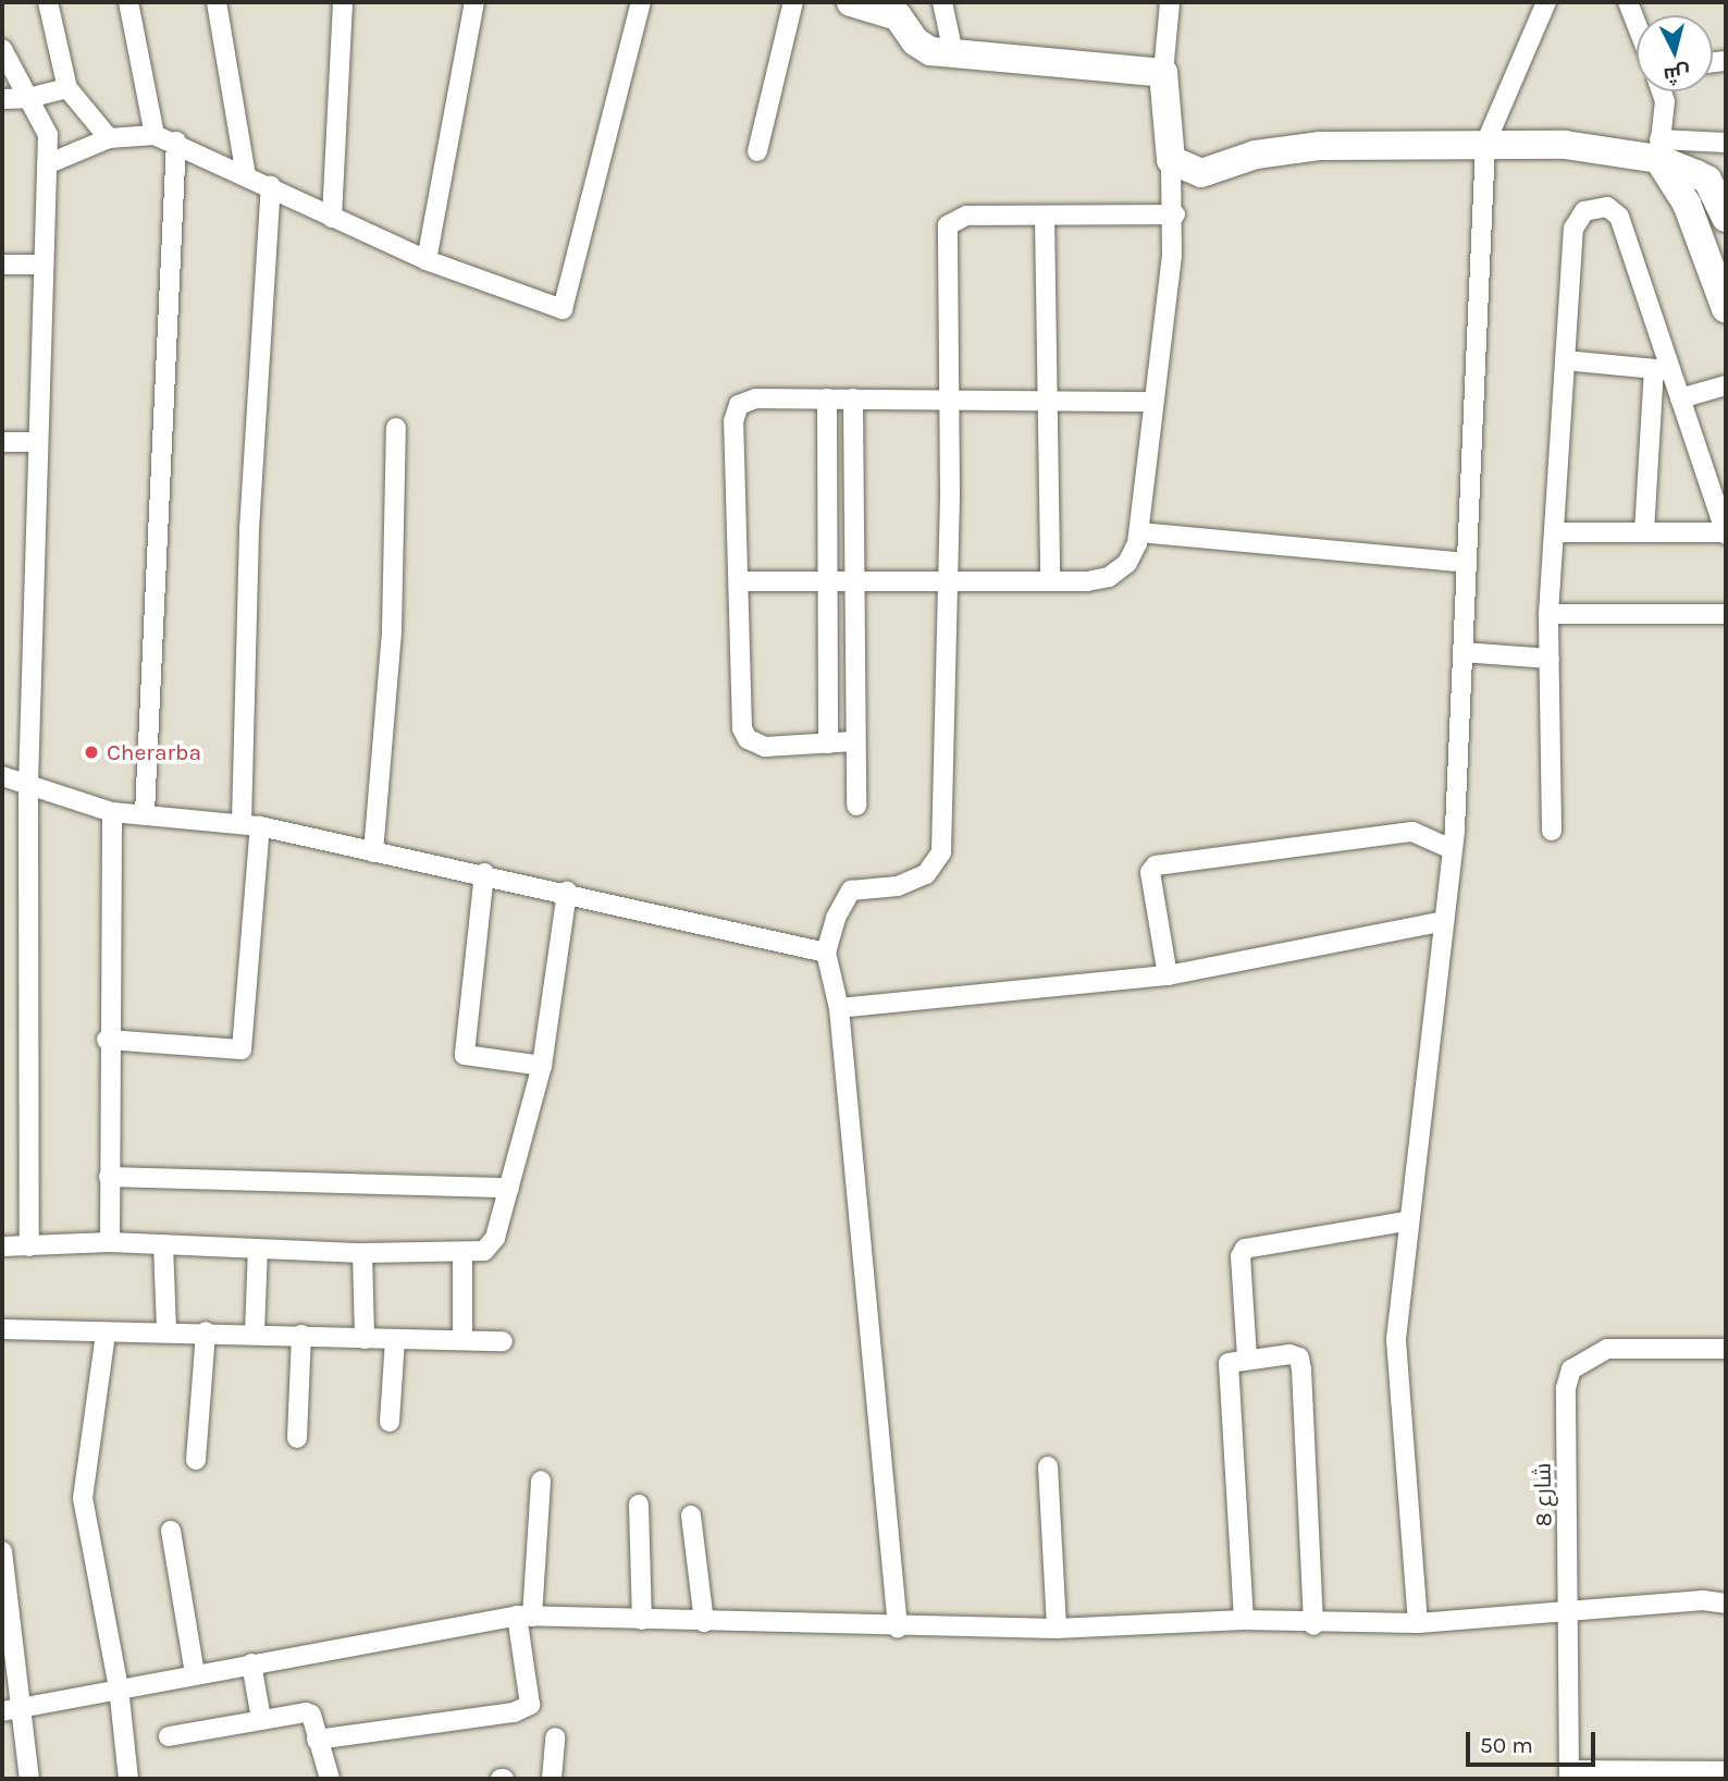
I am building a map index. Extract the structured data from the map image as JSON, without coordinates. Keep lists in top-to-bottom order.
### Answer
{
  "streets": {
    "street": ["شارع 8"]
  },
  "places": ["Cherarba"],
  "scale_bar": "50 m",
  "north": "bottom"
}
